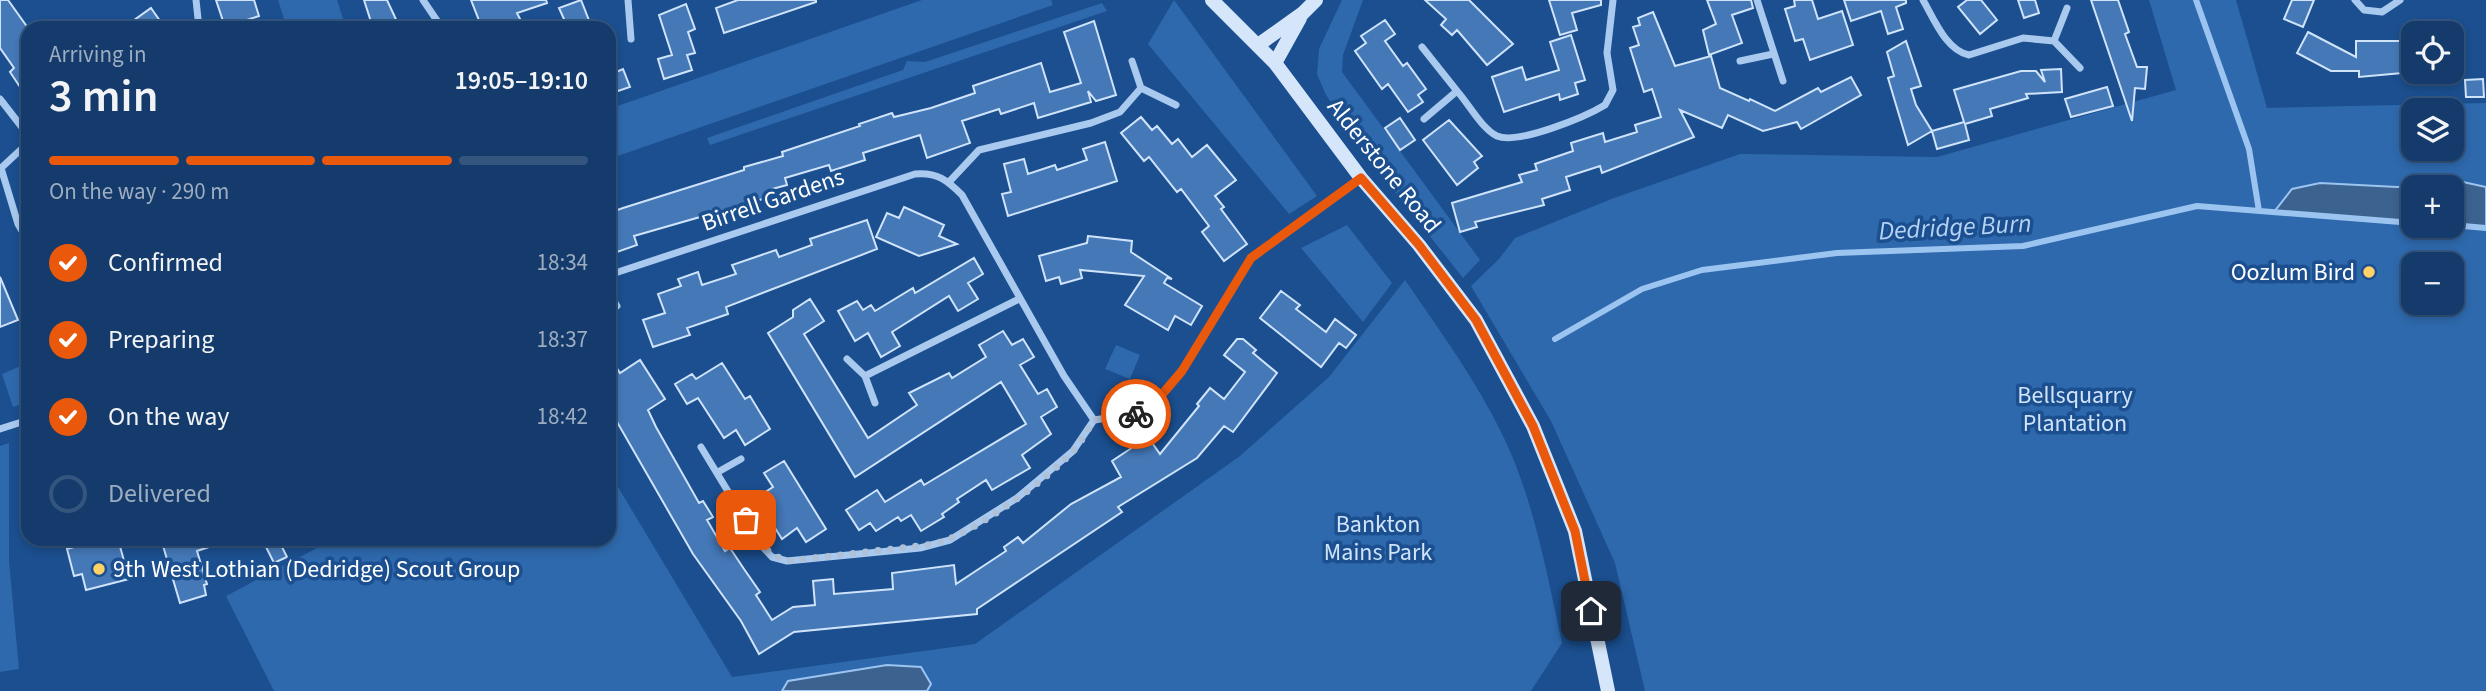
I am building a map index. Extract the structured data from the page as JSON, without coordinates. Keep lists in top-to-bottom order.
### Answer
{
  "streets": {
    "street": ["Alderstone Road", "Birrell Gardens"]
  },
  "water": ["Dedridge Burn"],
  "parks": ["Bellsquarry Plantation", "Bankton Mains Park"],
  "places": ["Oozlum Bird", "9th West Lothian (Dedridge) Scout Group"],
  "page": {
    "map_buttons": ["+", "−"],
    "heading": ["3 min", "Arriving in", "19:05–19:10"],
    "bar": "On the way · 290 m",
    "list": [
      ["Confirmed", "18:34"],
      ["Preparing", "18:37"],
      ["On the way", "18:42"],
      "Delivered"
    ]
  }
}
